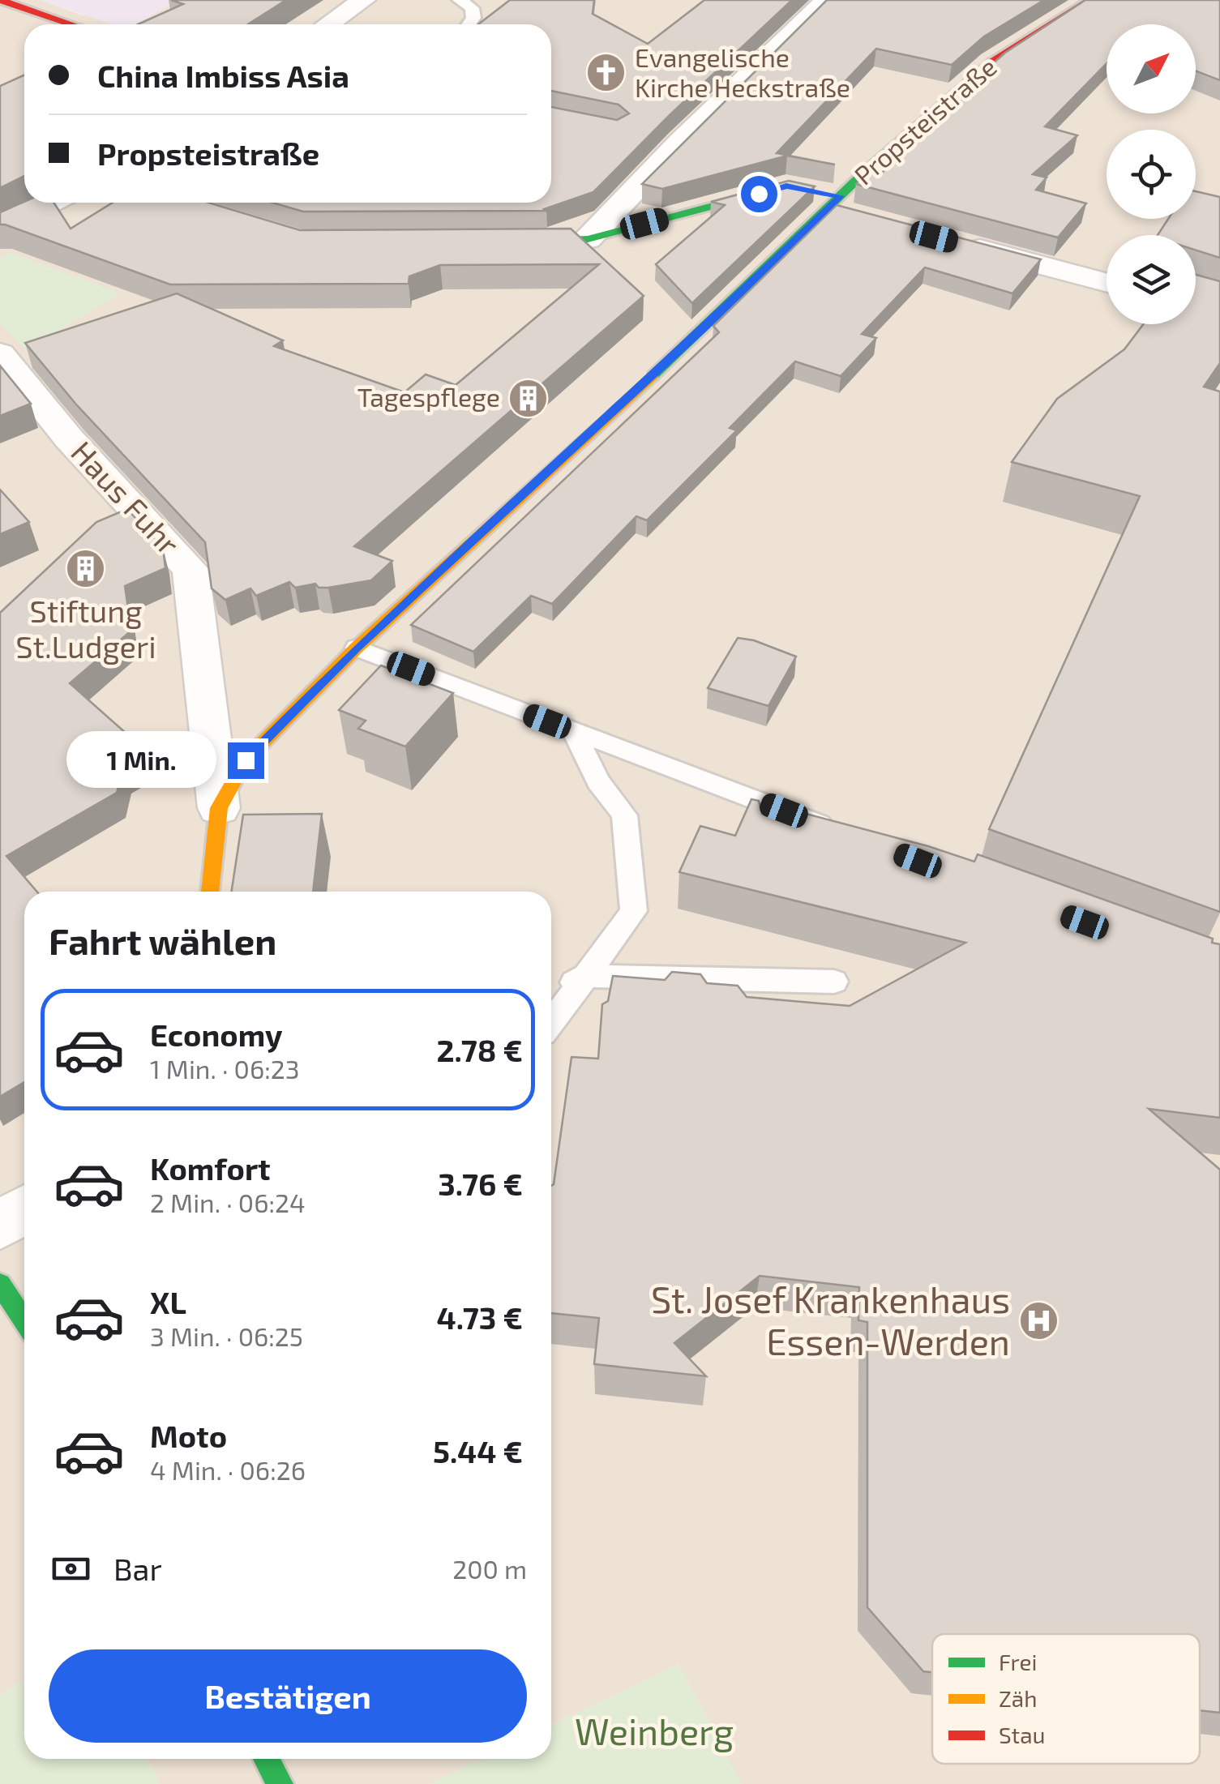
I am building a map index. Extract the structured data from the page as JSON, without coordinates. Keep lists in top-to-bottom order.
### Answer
{
  "streets": {
    "street": ["Propsteistraße", "Haus Fuhr"]
  },
  "crossings": [
    ["Propsteistraße", "Haus Fuhr"]
  ],
  "parks": ["Weinberg"],
  "places": {
    "church": ["Evangelische Kirche Heckstraße"],
    "building": ["Tagespflege", "Stiftung St.Ludgeri"],
    "hospital": ["St. Josef Krankenhaus Essen-Werden"]
  },
  "legend": ["Frei", "Zäh", "Stau"],
  "north": "top right",
  "page": {
    "banner": ["China Imbiss Asia", "Propsteistraße"],
    "bubble": "1 Min.",
    "heading": "Fahrt wählen",
    "list": [
      {
        "name": "Economy",
        "note": "1 Min. · 06:23",
        "value": "2.78 €"
      },
      {
        "name": "Komfort",
        "note": "2 Min. · 06:24",
        "value": "3.76 €"
      },
      {
        "name": "XL",
        "note": "3 Min. · 06:25",
        "value": "4.73 €"
      },
      {
        "name": "Moto",
        "note": "4 Min. · 06:26",
        "value": "5.44 €"
      }
    ],
    "pay": ["Bar", "200 m"],
    "buttons": "Bestätigen"
  }
}
